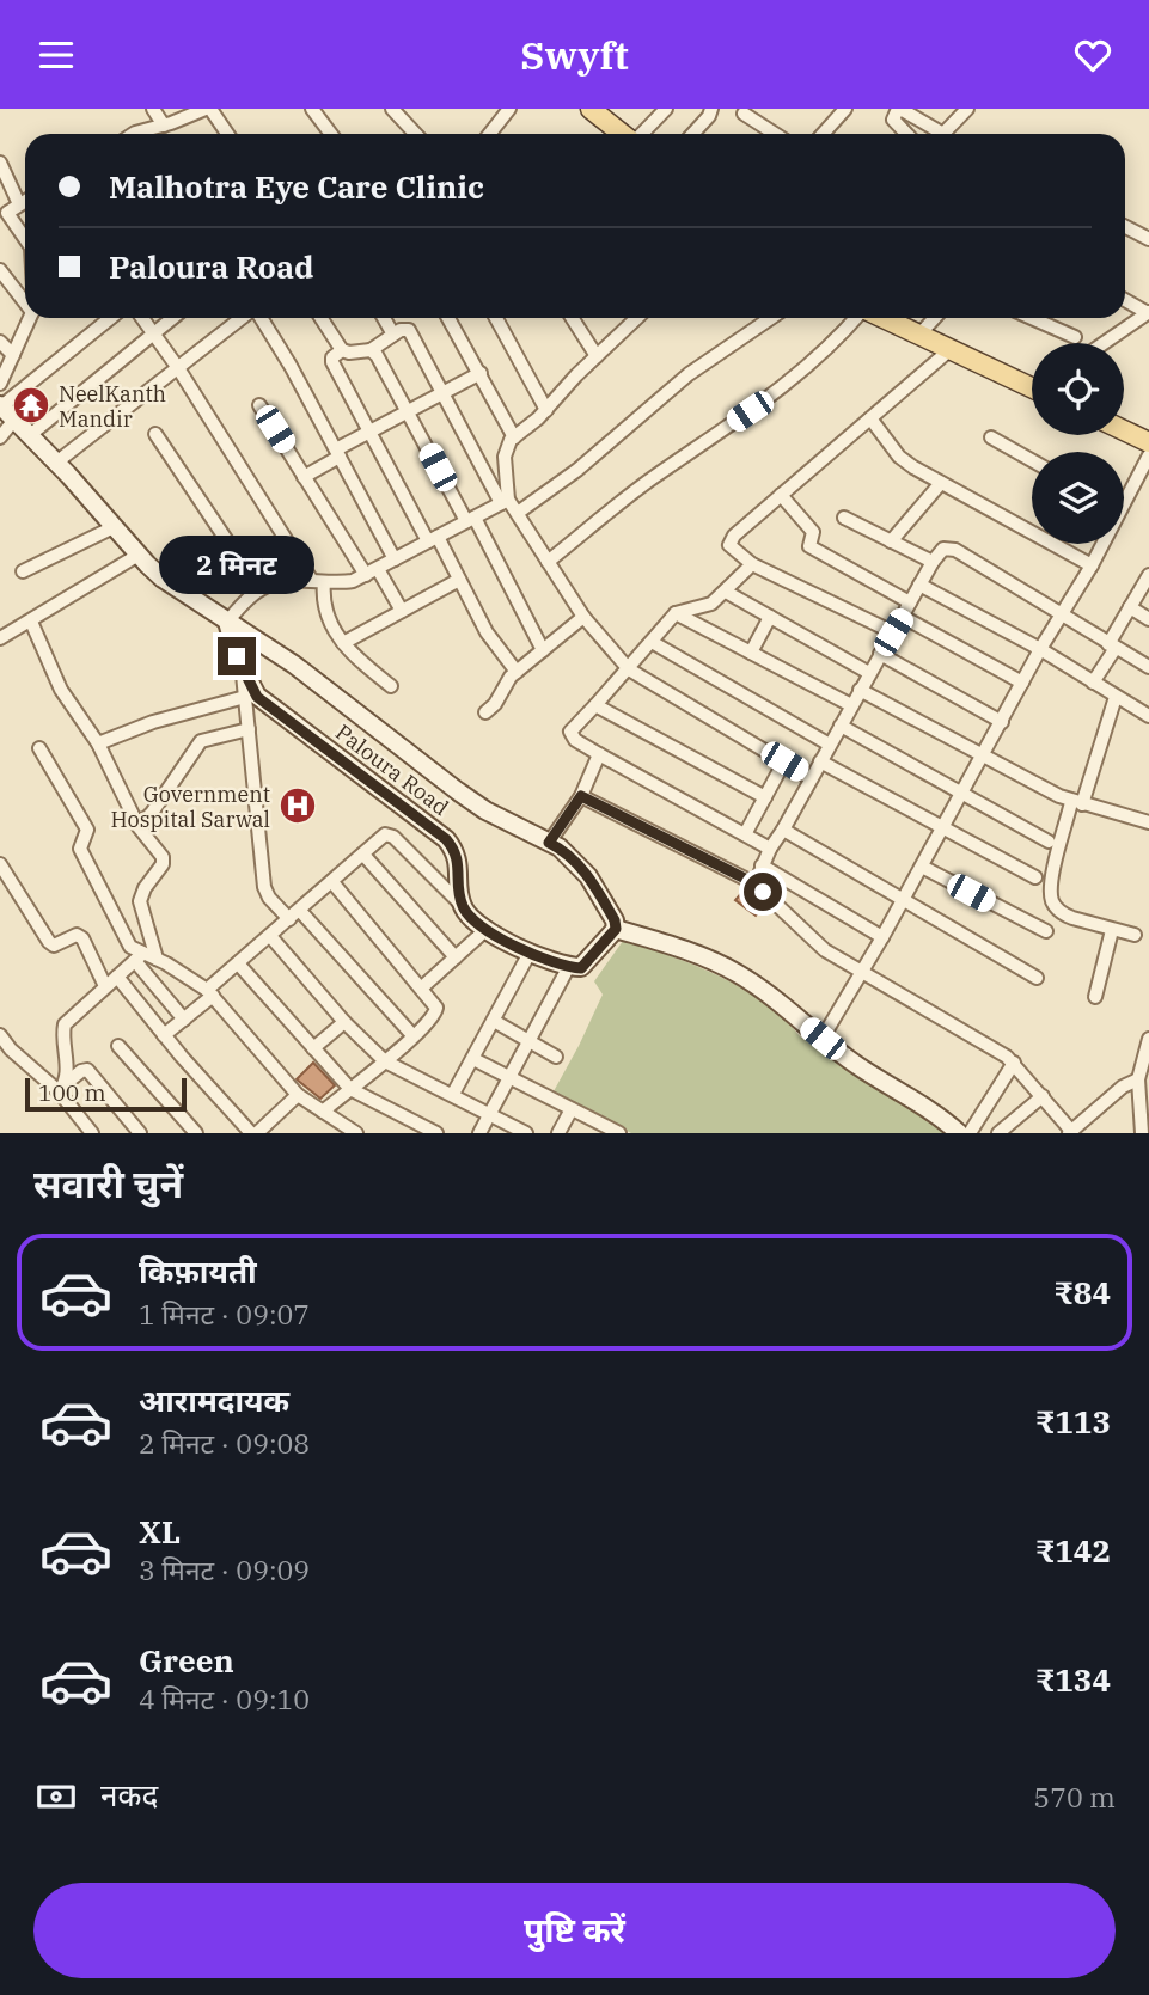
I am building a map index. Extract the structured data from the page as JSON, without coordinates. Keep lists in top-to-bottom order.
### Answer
{
  "streets": {
    "main road": ["Paloura Road"]
  },
  "places": {
    "temple": ["NeelKanth Mandir"],
    "hospital": ["Government Hospital Sarwal"]
  },
  "scale_bar": "100 m",
  "page": {
    "header": "Swyft",
    "banner": ["Malhotra Eye Care Clinic", "Paloura Road"],
    "bubble": "2 मिनट",
    "scale": "100 m",
    "heading": "सवारी चुनें",
    "list": [
      {
        "name": "किफ़ायती",
        "note": "1 मिनट · 09:07",
        "value": "₹84"
      },
      {
        "name": "आरामदायक",
        "note": "2 मिनट · 09:08",
        "value": "₹113"
      },
      {
        "name": "XL",
        "note": "3 मिनट · 09:09",
        "value": "₹142"
      },
      {
        "name": "Green",
        "note": "4 मिनट · 09:10",
        "value": "₹134"
      }
    ],
    "pay": ["नकद", "570 m"],
    "buttons": "पुष्टि करें"
  }
}
